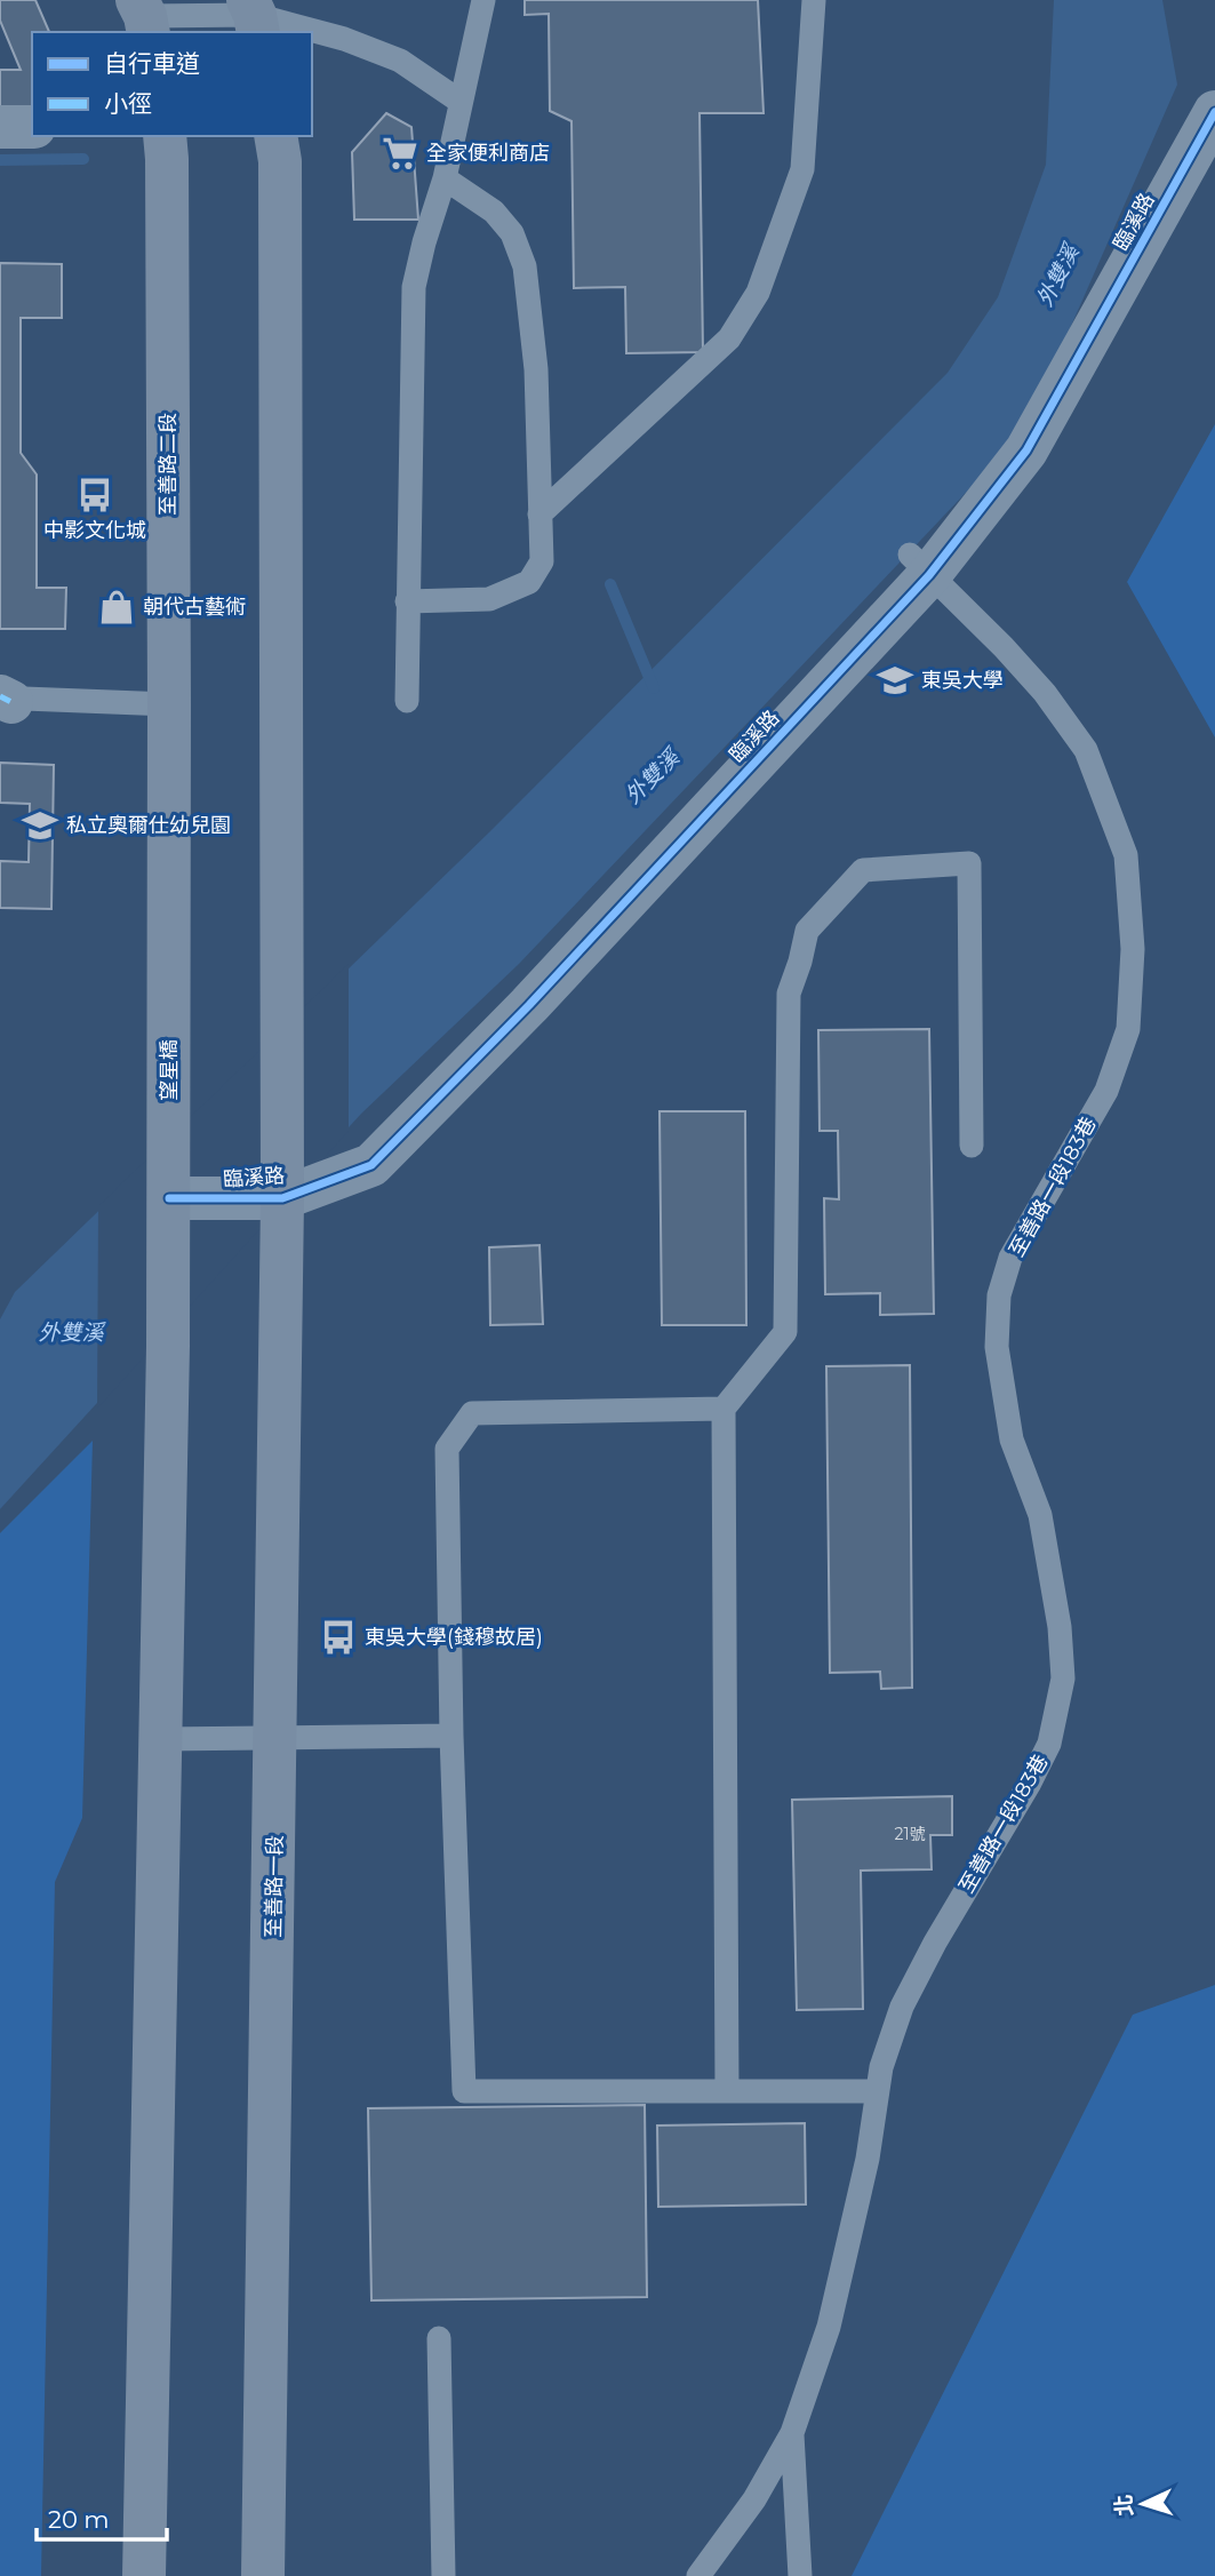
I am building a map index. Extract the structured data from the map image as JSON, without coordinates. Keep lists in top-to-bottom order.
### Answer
{
  "streets": {
    "main road": ["至善路二段", "望星橋", "至善路一段"],
    "street": ["臨溪路"],
    "lane": ["至善路一段183巷"]
  },
  "crossings": [
    ["臨溪路", "望星橋"],
    ["臨溪路", "至善路一段183巷"],
    ["臨溪路", "至善路一段"],
    ["至善路二段", "望星橋"]
  ],
  "water": ["外雙溪"],
  "places": {
    "supermarket": ["全家便利商店"],
    "bus stop": ["中影文化城", "東吳大學(錢穆故居)"],
    "shop": ["朝代古藝術"],
    "school or university": ["東吳大學", "私立奧爾仕幼兒園"]
  },
  "house_numbers": ["21號"],
  "legend": ["自行車道", "小徑"],
  "scale_bar": "20 m",
  "north": "left"
}
